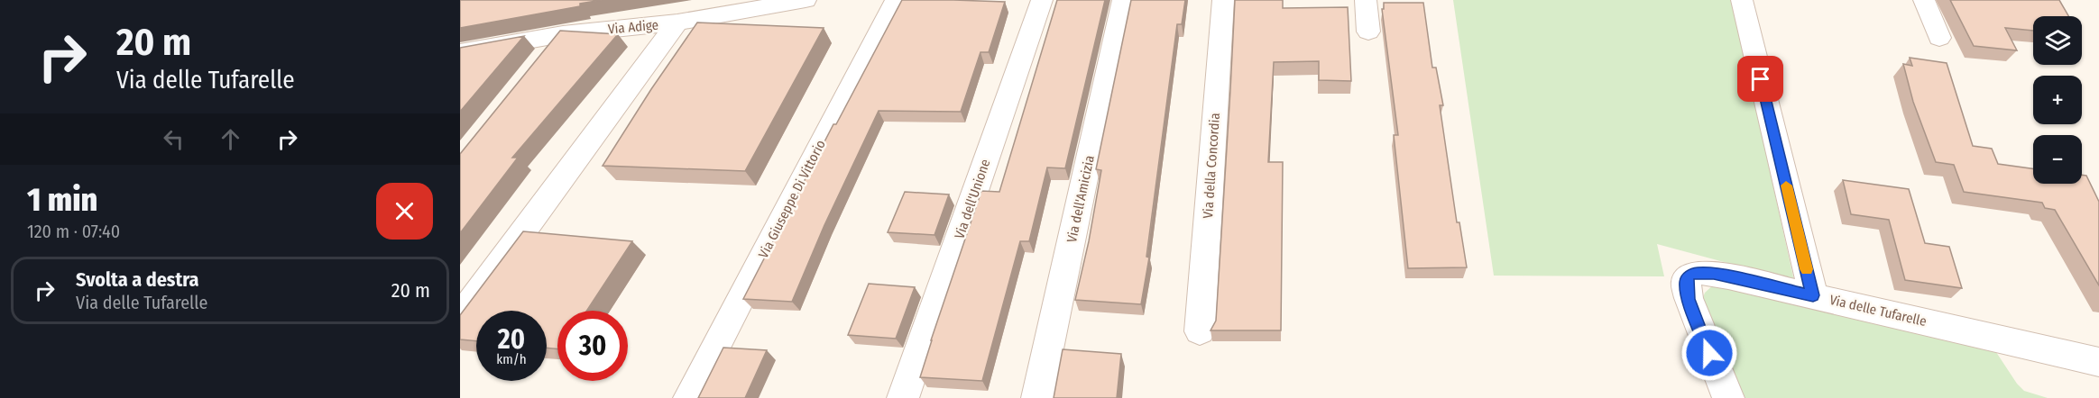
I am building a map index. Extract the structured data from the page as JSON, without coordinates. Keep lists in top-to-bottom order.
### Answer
{
  "streets": {
    "street": [
      "Via Adige",
      "Via della Concordia",
      "Via Giuseppe Di Vittorio",
      "Via dell'Unione",
      "Via dell'Amicizia",
      "Via delle Tufarelle"
    ]
  },
  "page": {
    "turn": ["20 m", "Via delle Tufarelle"],
    "map_buttons": ["+", "−"],
    "heading": ["1 min", "120 m · 07:40"],
    "list": [
      {
        "name": "Svolta a destra",
        "note": "Via delle Tufarelle",
        "value": "20 m"
      }
    ],
    "speed": "20 km/h",
    "limit": "30"
  }
}
